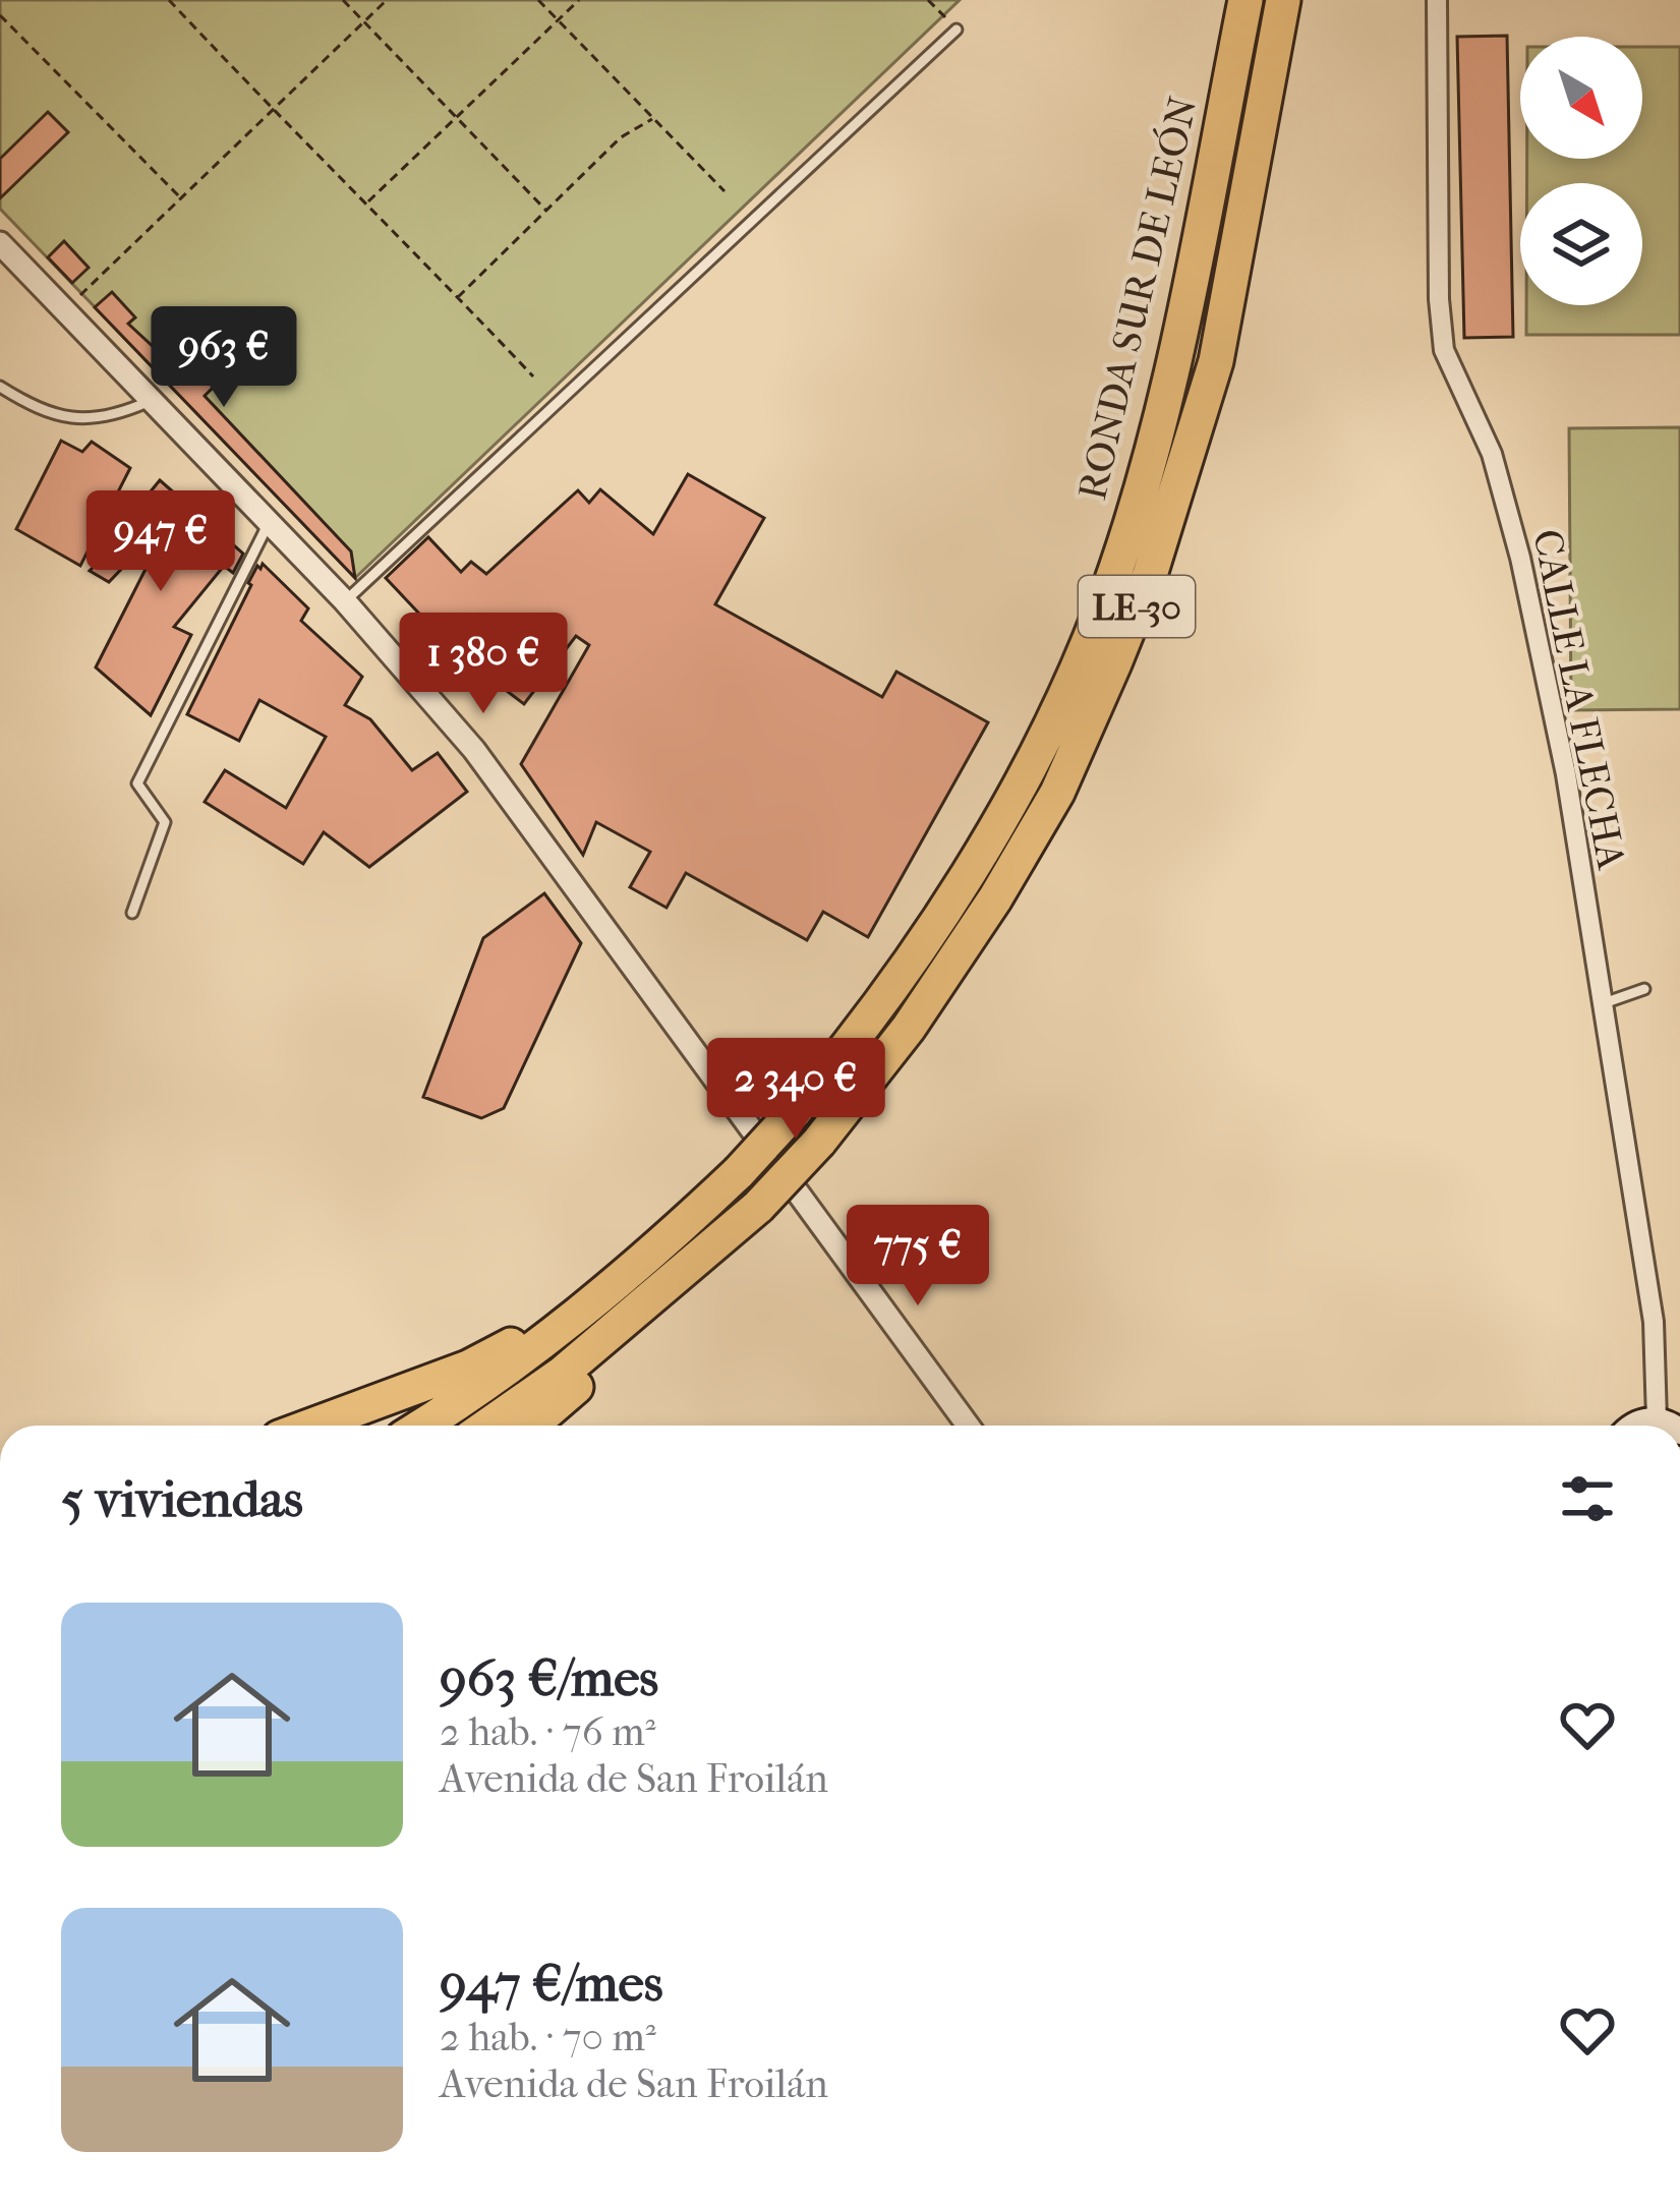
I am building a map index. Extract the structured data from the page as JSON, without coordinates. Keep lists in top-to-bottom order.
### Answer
{
  "streets": {
    "highway": ["RONDA SUR DE LEÓN", "LE-30"],
    "street": ["CALLE LA FLECHA"]
  },
  "north": "bottom right",
  "page": {
    "price": [
      "963 €",
      "947 €",
      "1 380 €",
      "2 340 €",
      "775 €"
    ],
    "heading": "5 viviendas",
    "list": [
      {
        "name": "963 €/mes",
        "note": "2 hab. · 76 m² · Avenida de San Froilán"
      },
      {
        "name": "947 €/mes",
        "note": "2 hab. · 70 m² · Avenida de San Froilán"
      }
    ]
  }
}
